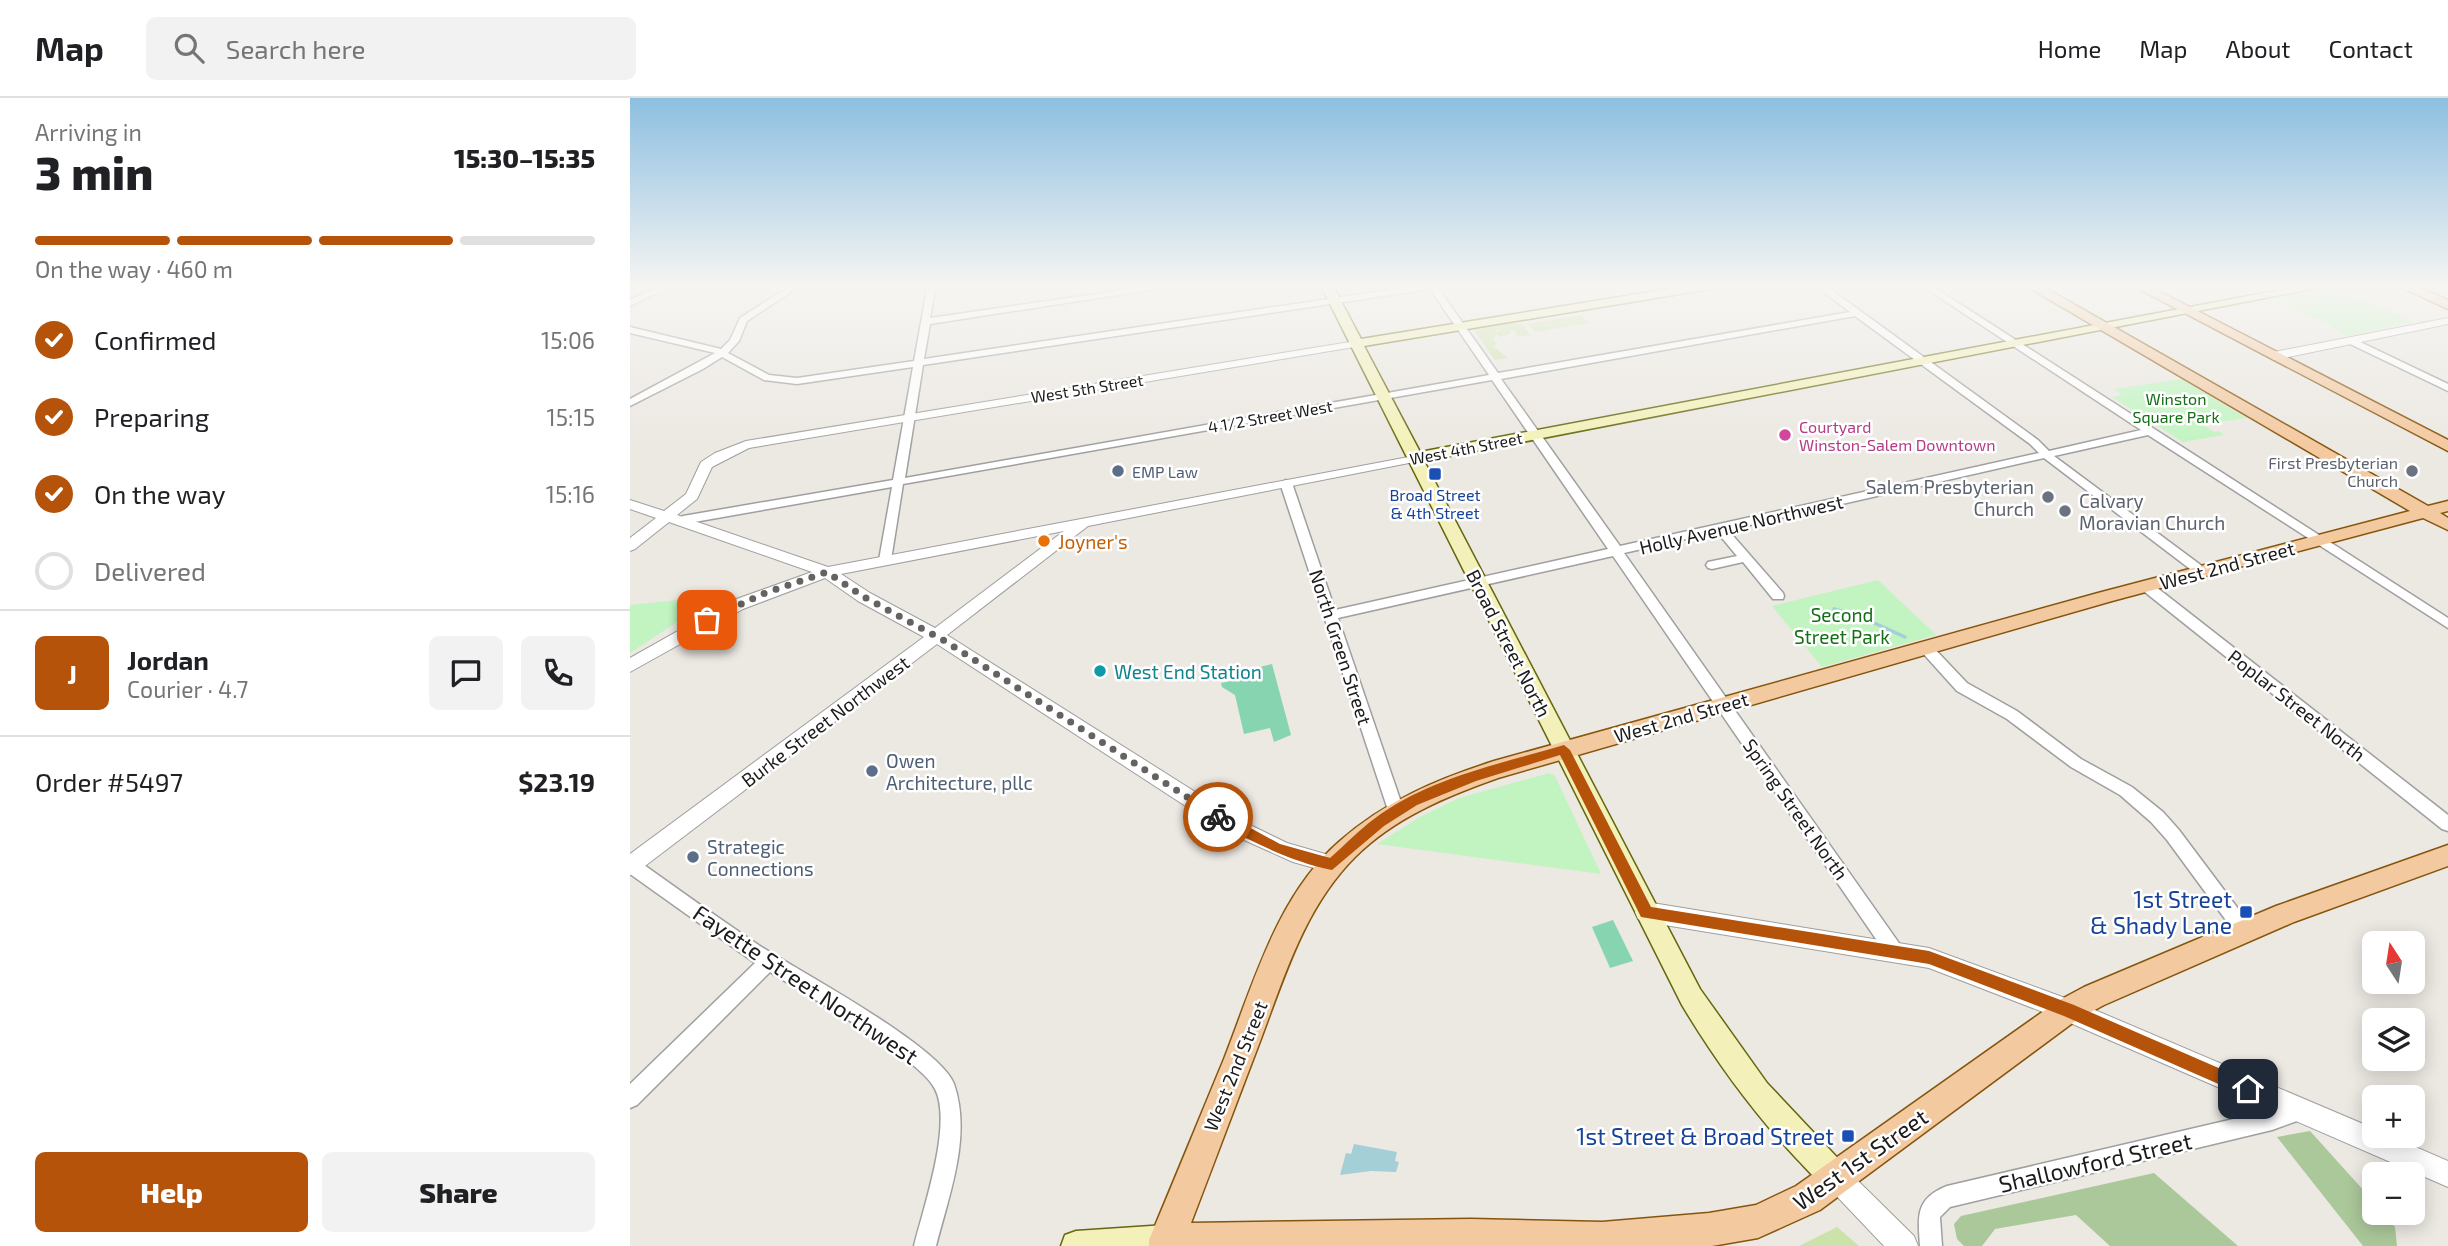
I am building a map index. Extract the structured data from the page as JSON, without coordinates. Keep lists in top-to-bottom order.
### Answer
{
  "streets": {
    "main road": [
      "West 5th Street",
      "West 4th Street",
      "West 2nd Street",
      "Broad Street North",
      "West 1st Street"
    ],
    "street": [
      "4 1/2 Street West",
      "Holly Avenue Northwest",
      "North Green Street",
      "Poplar Street North",
      "Burke Street Northwest",
      "Spring Street North",
      "Fayette Street Northwest",
      "Shallowford Street"
    ]
  },
  "crossings": [
    ["West 5th Street", "4 1/2 Street West"],
    ["West 5th Street", "Broad Street North"],
    ["4 1/2 Street West", "Broad Street North"],
    ["4 1/2 Street West", "Spring Street North"],
    ["West 4th Street", "Broad Street North"],
    ["West 4th Street", "North Green Street"],
    ["West 4th Street", "Burke Street Northwest"],
    ["West 4th Street", "Spring Street North"],
    ["Holly Avenue Northwest", "Broad Street North"],
    ["Holly Avenue Northwest", "North Green Street"],
    ["Holly Avenue Northwest", "Spring Street North"],
    ["West 2nd Street", "Broad Street North"],
    ["West 2nd Street", "North Green Street"],
    ["West 2nd Street", "Poplar Street North"],
    ["West 2nd Street", "Spring Street North"],
    ["West 2nd Street", "West 1st Street"],
    ["Broad Street North", "West 1st Street"],
    ["Burke Street Northwest", "Fayette Street Northwest"]
  ],
  "parks": ["Winston Square Park", "Second Street Park"],
  "places": {
    "other": [
      "Courtyard Winston-Salem Downtown",
      "EMP Law",
      "First Presbyterian Church",
      "Salem Presbyterian Church",
      "Calvary Moravian Church",
      "Joyner's",
      "West End Station",
      "Owen Architecture, pllc",
      "Strategic Connections"
    ],
    "transit": ["Broad Street & 4th Street", "1st Street & Shady Lane", "1st Street & Broad Street"]
  },
  "north": "top",
  "page": {
    "header": "Map",
    "search": "Search here",
    "nav": [
      "Home",
      "Map",
      "About",
      "Contact"
    ],
    "heading": ["3 min", "Arriving in", "15:30–15:35"],
    "panel": [
      "Jordan",
      "Courier · 4.7",
      "Order #5497",
      "$23.19"
    ],
    "bar": "On the way · 460 m",
    "list": [
      ["Confirmed", "15:06"],
      ["Preparing", "15:15"],
      ["On the way", "15:16"],
      "Delivered"
    ],
    "round": "J",
    "map_buttons": ["+", "−"],
    "buttons": ["Help", "Share"]
  }
}
